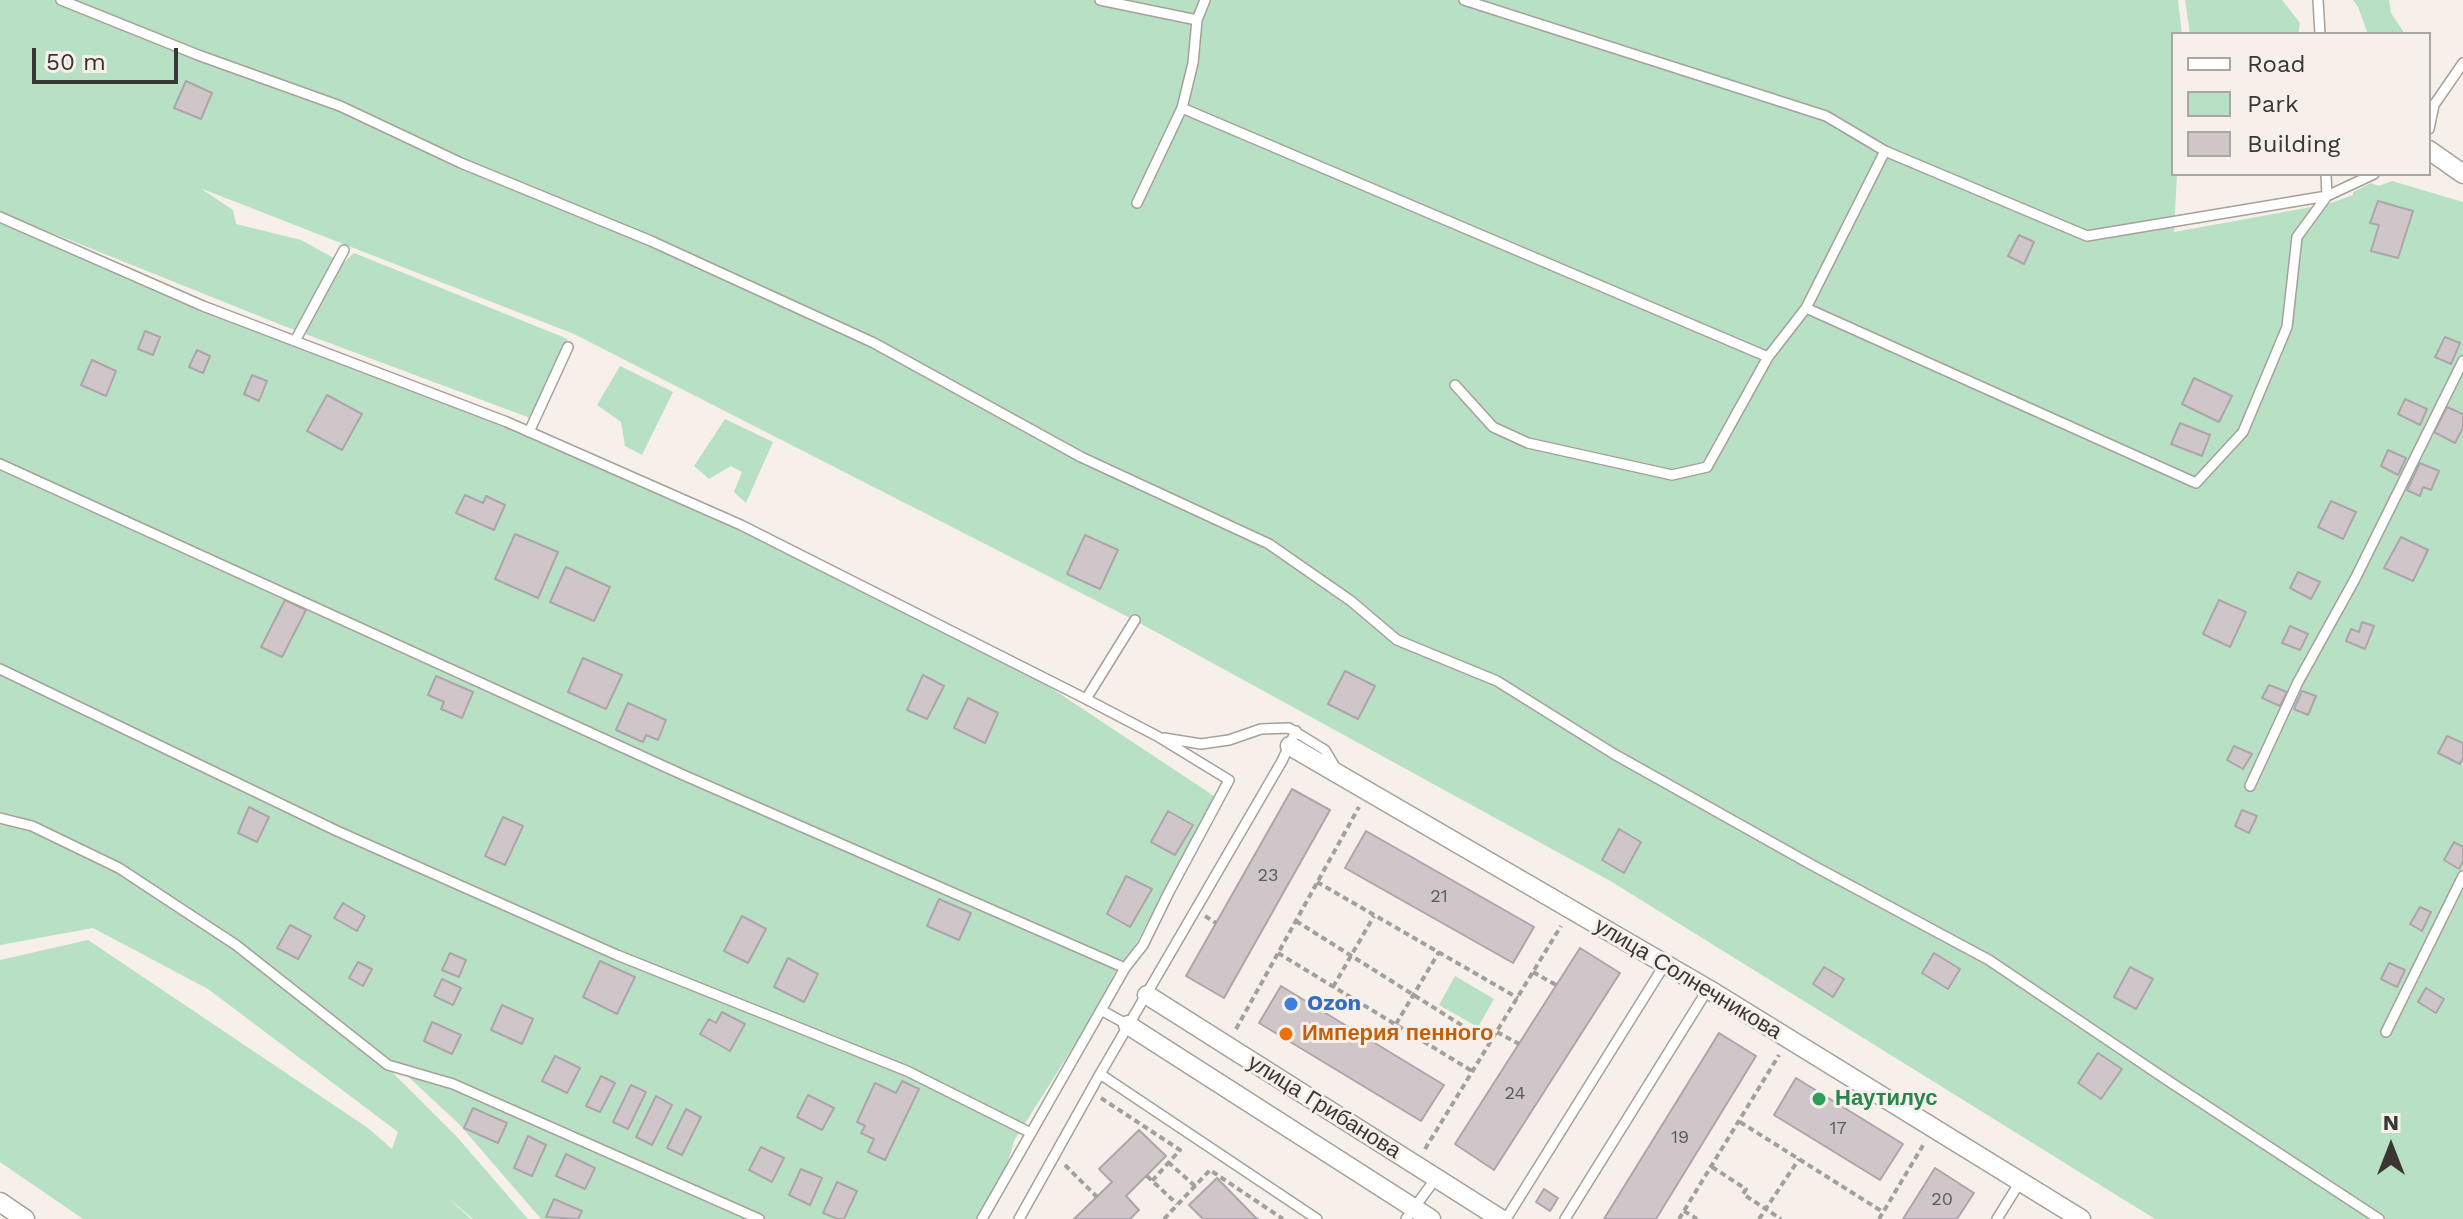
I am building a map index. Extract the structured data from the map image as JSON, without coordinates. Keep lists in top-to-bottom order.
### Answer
{
  "streets": {
    "street": ["улица Солнечникова", "улица Грибанова"]
  },
  "places": ["Ozon", "Империя пенного", "Наутилус"],
  "house_numbers": [
    "23",
    "21",
    "24",
    "17",
    "19",
    "20"
  ],
  "legend": ["Road", "Park", "Building"],
  "scale_bar": "50 m",
  "north": "top"
}
